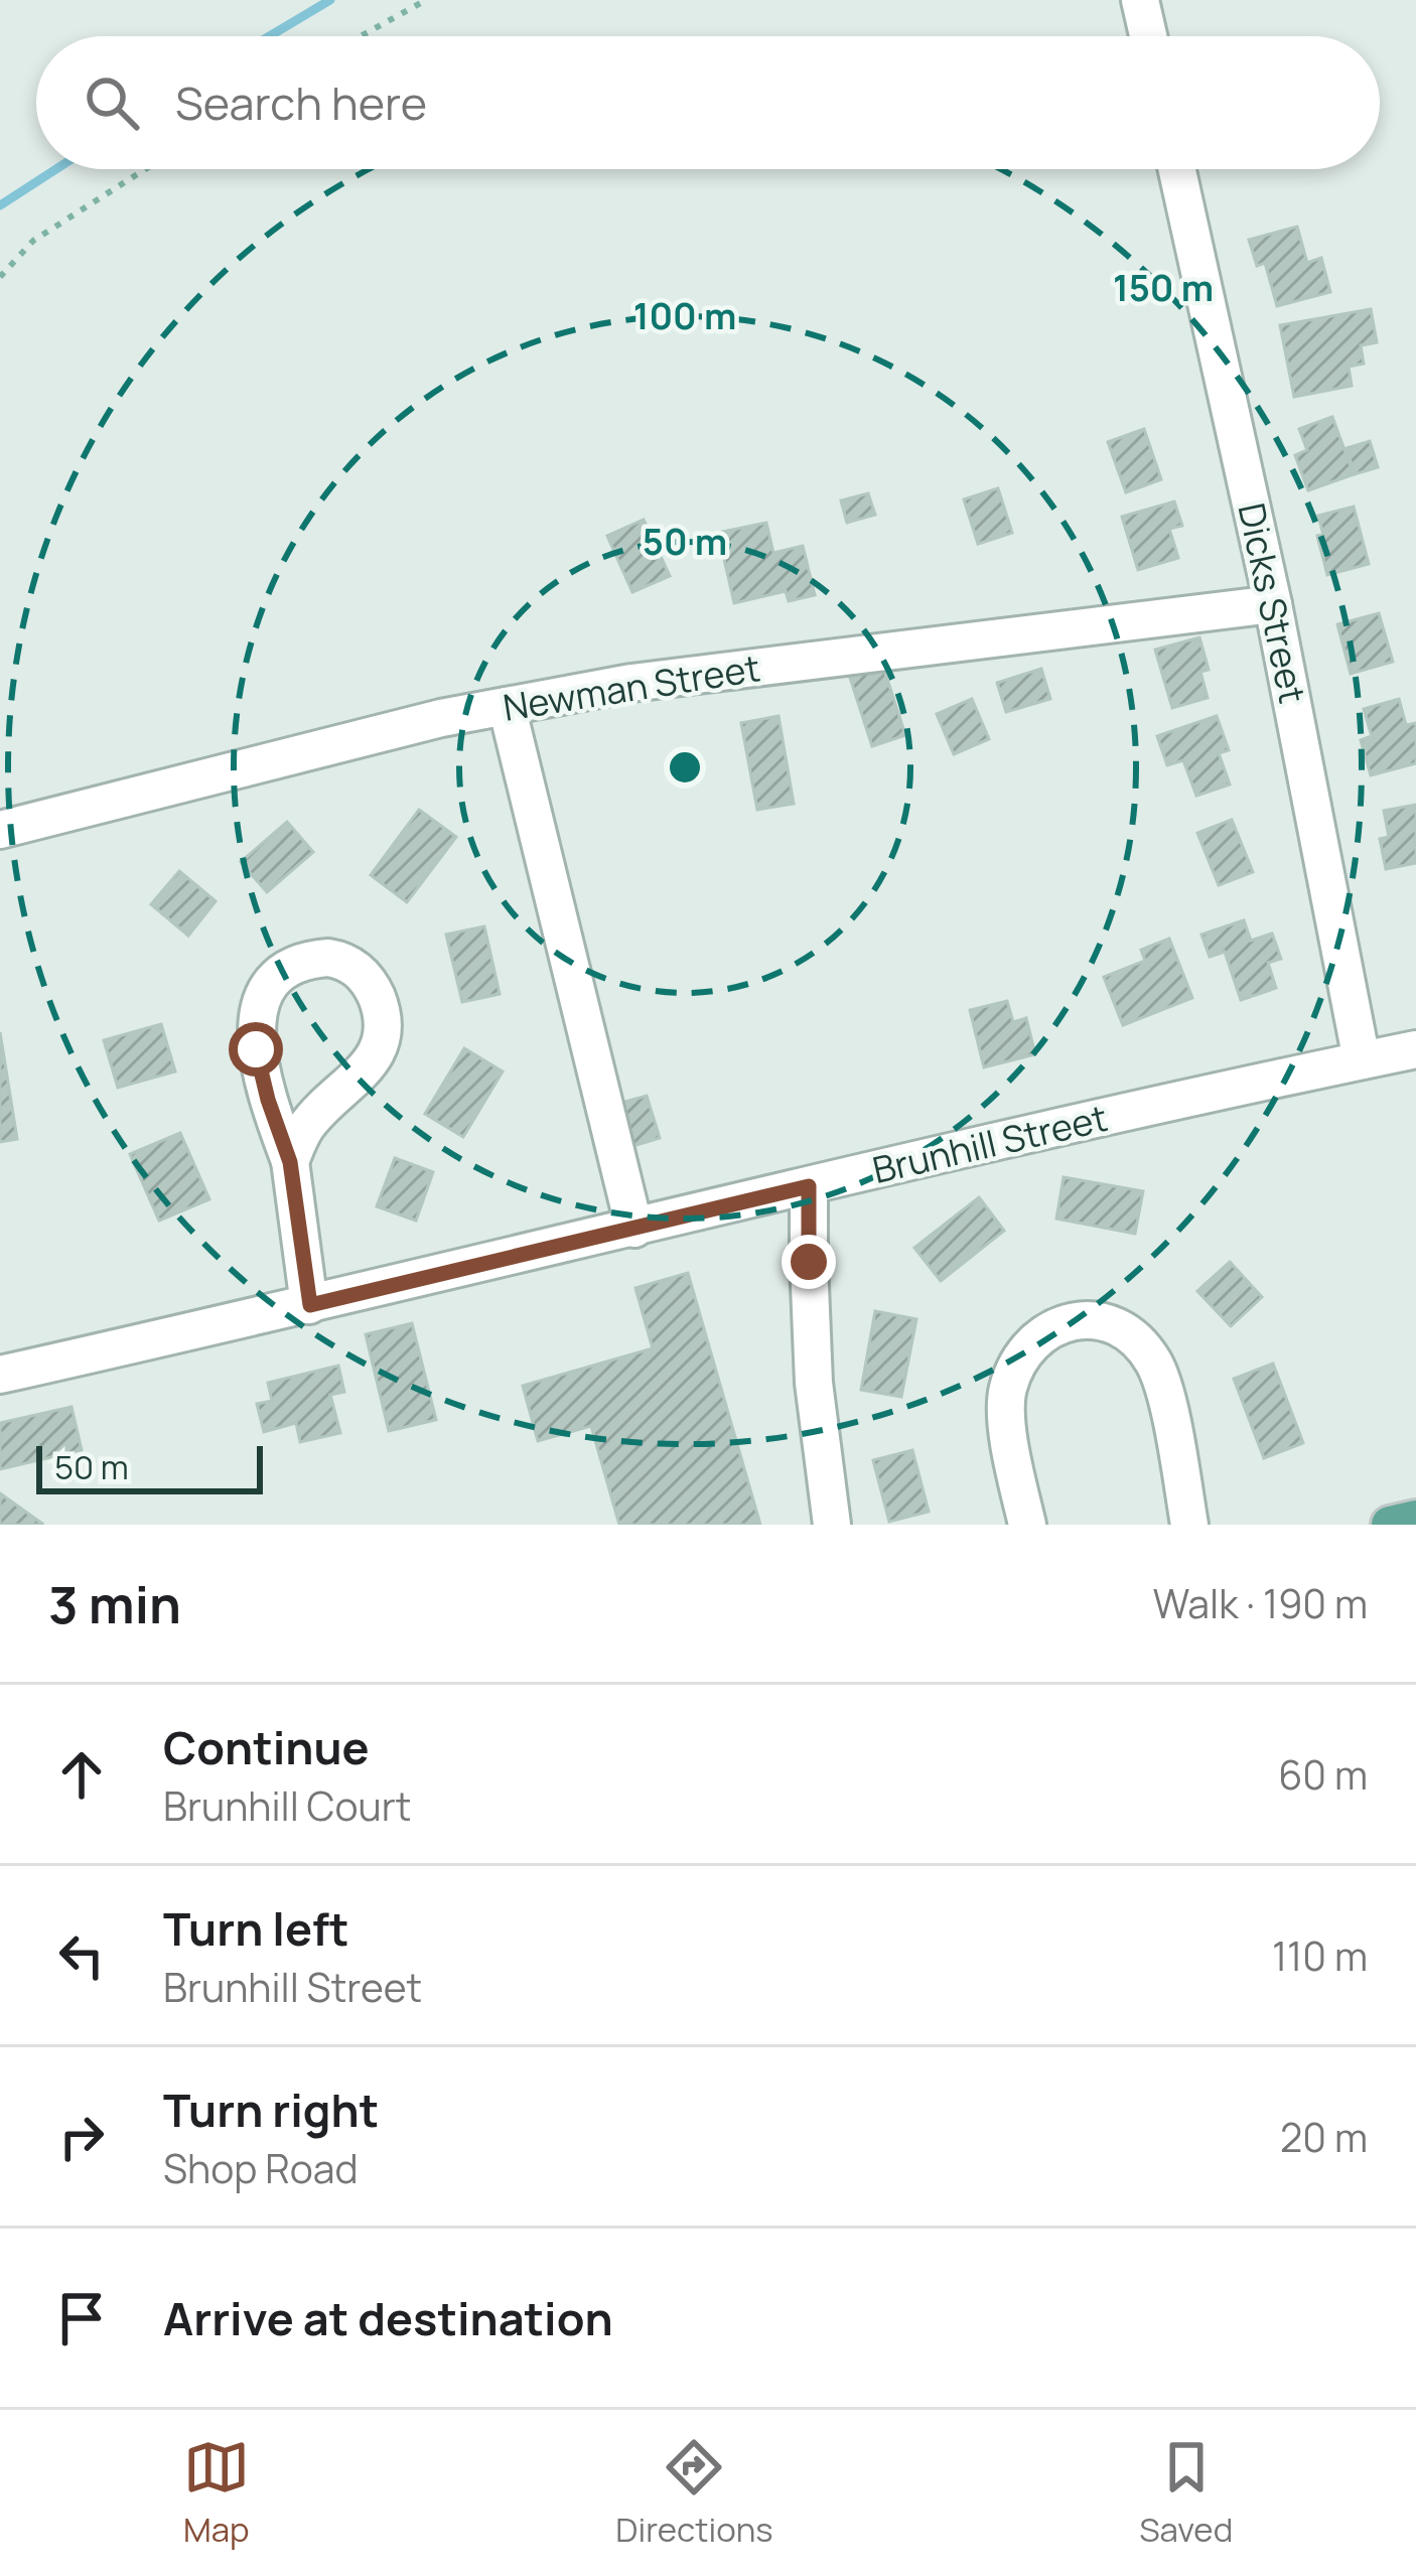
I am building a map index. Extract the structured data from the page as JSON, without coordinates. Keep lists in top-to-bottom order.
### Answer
{
  "streets": {
    "street": ["Dicks Street", "Newman Street", "Brunhill Street"]
  },
  "crossings": [
    ["Dicks Street", "Newman Street"],
    ["Dicks Street", "Brunhill Street"]
  ],
  "scale_bar": "50 m",
  "page": {
    "search": "Search here",
    "scale": "50 m",
    "heading": ["3 min", "Walk · 190 m"],
    "list": [
      ["Continue", "Brunhill Court", "60 m"],
      ["Turn left", "Brunhill Street", "110 m"],
      ["Turn right", "Shop Road", "20 m"],
      "Arrive at destination"
    ],
    "nav": ["Map", "Directions", "Saved"]
  },
  "rings": ["150 m", "100 m", "50 m"]
}
